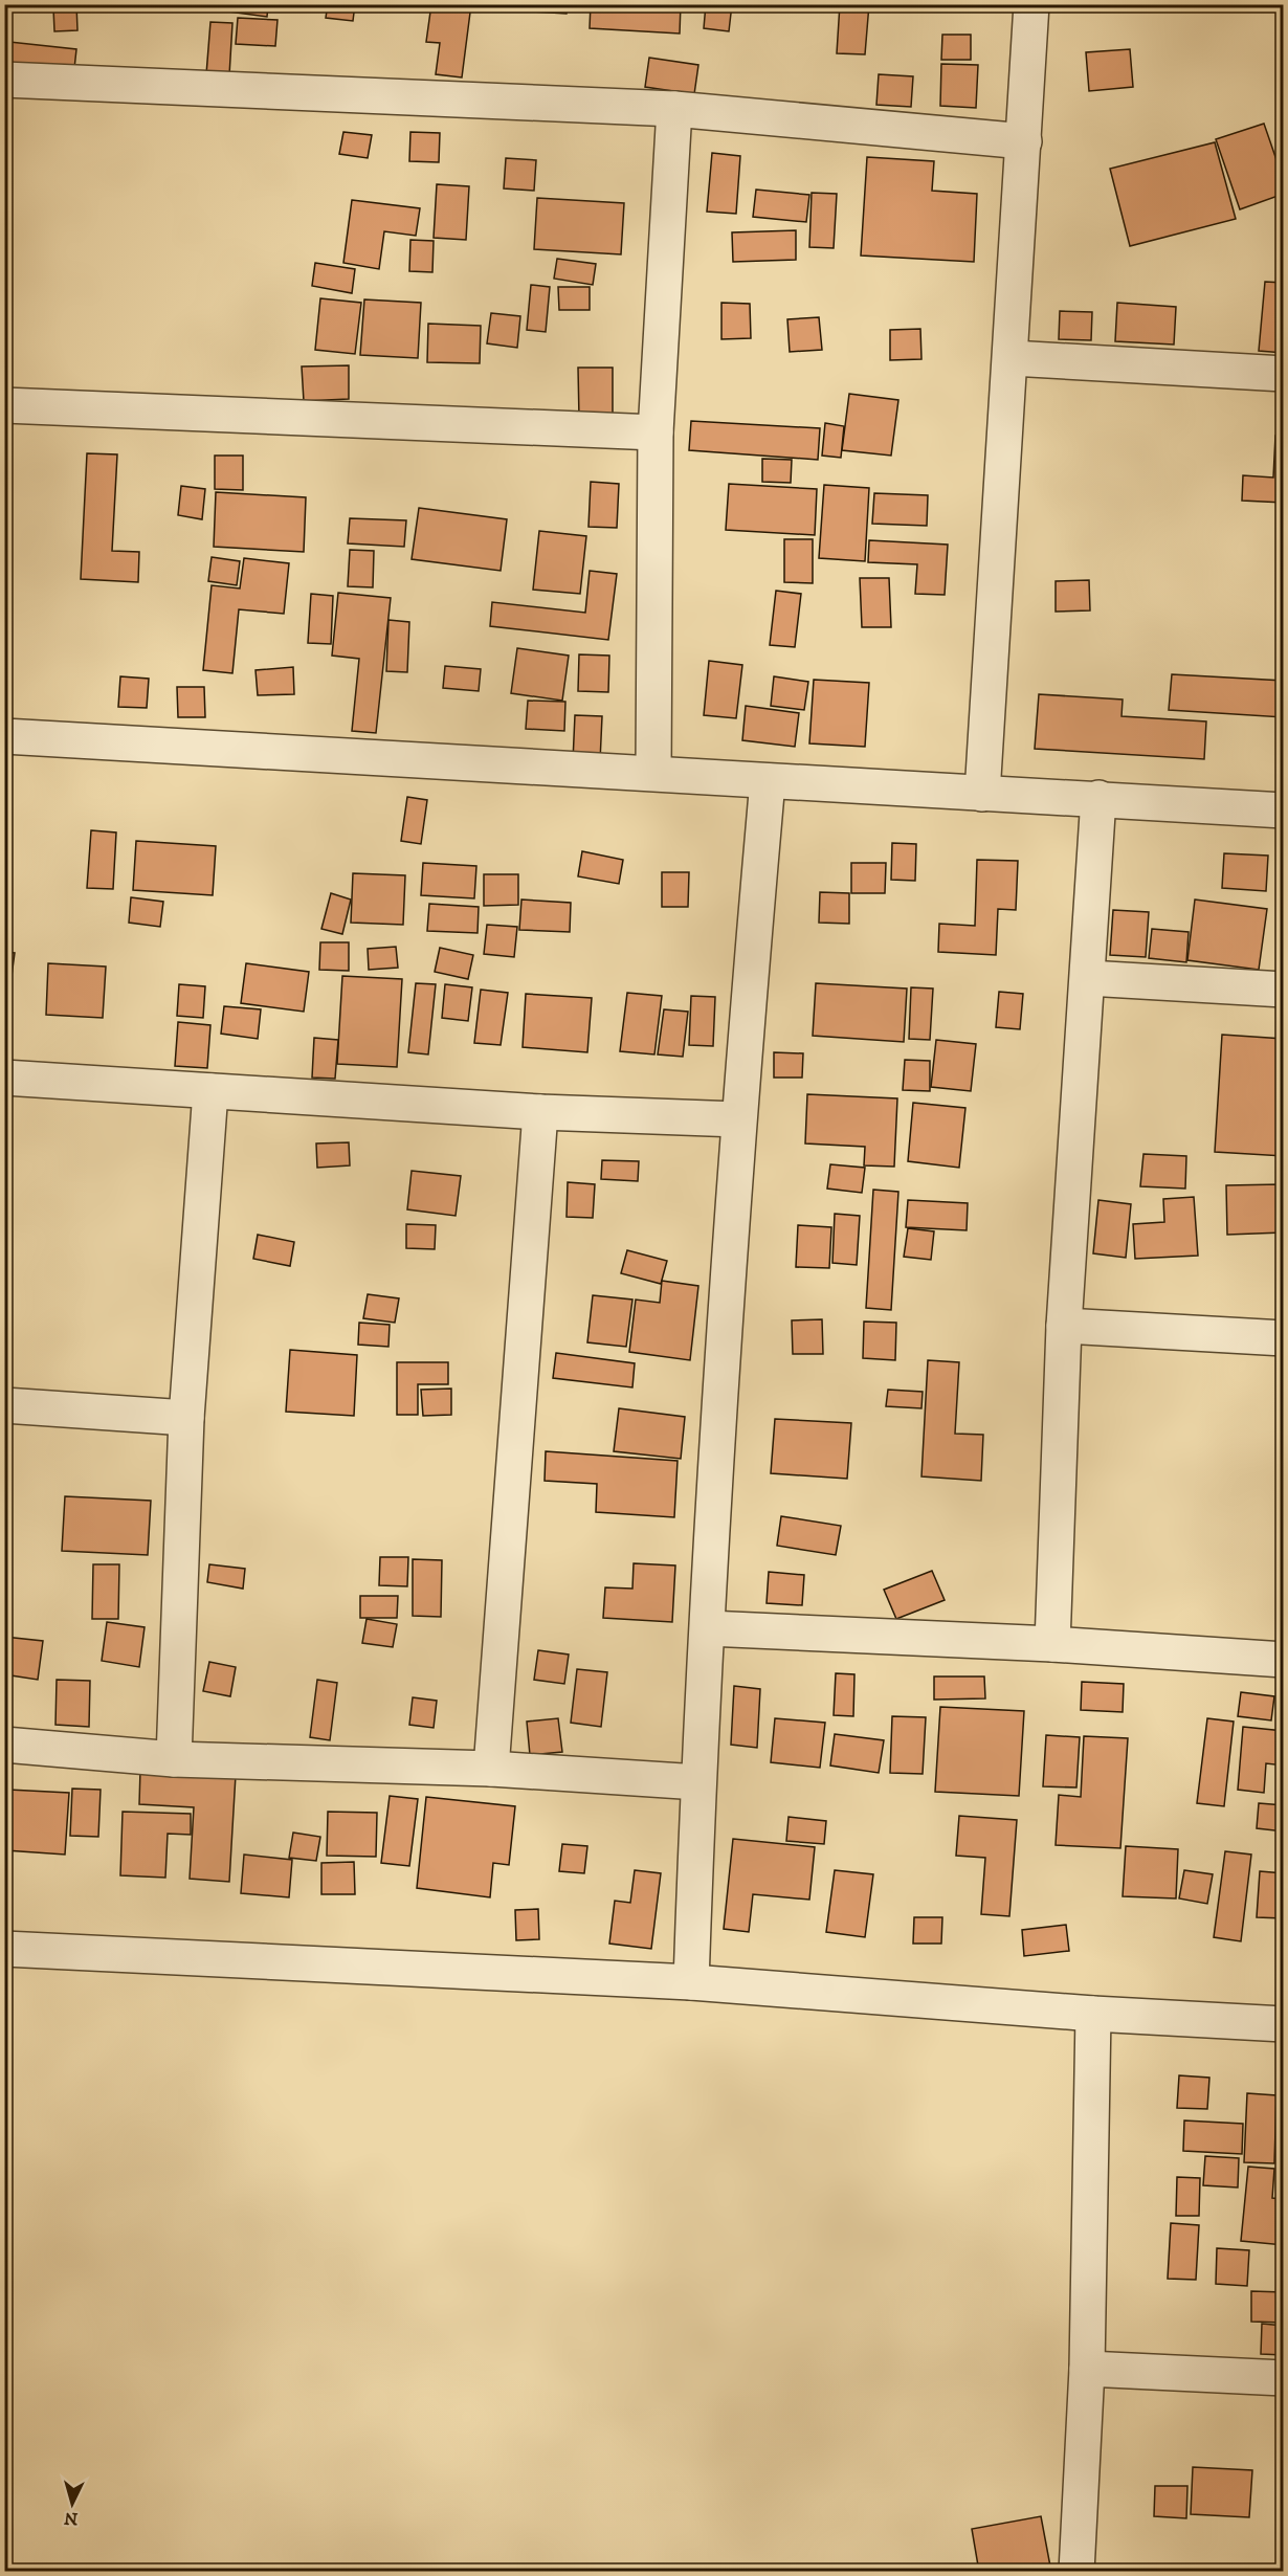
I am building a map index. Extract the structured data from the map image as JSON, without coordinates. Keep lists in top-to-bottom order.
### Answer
{
  "north": "bottom"
}
